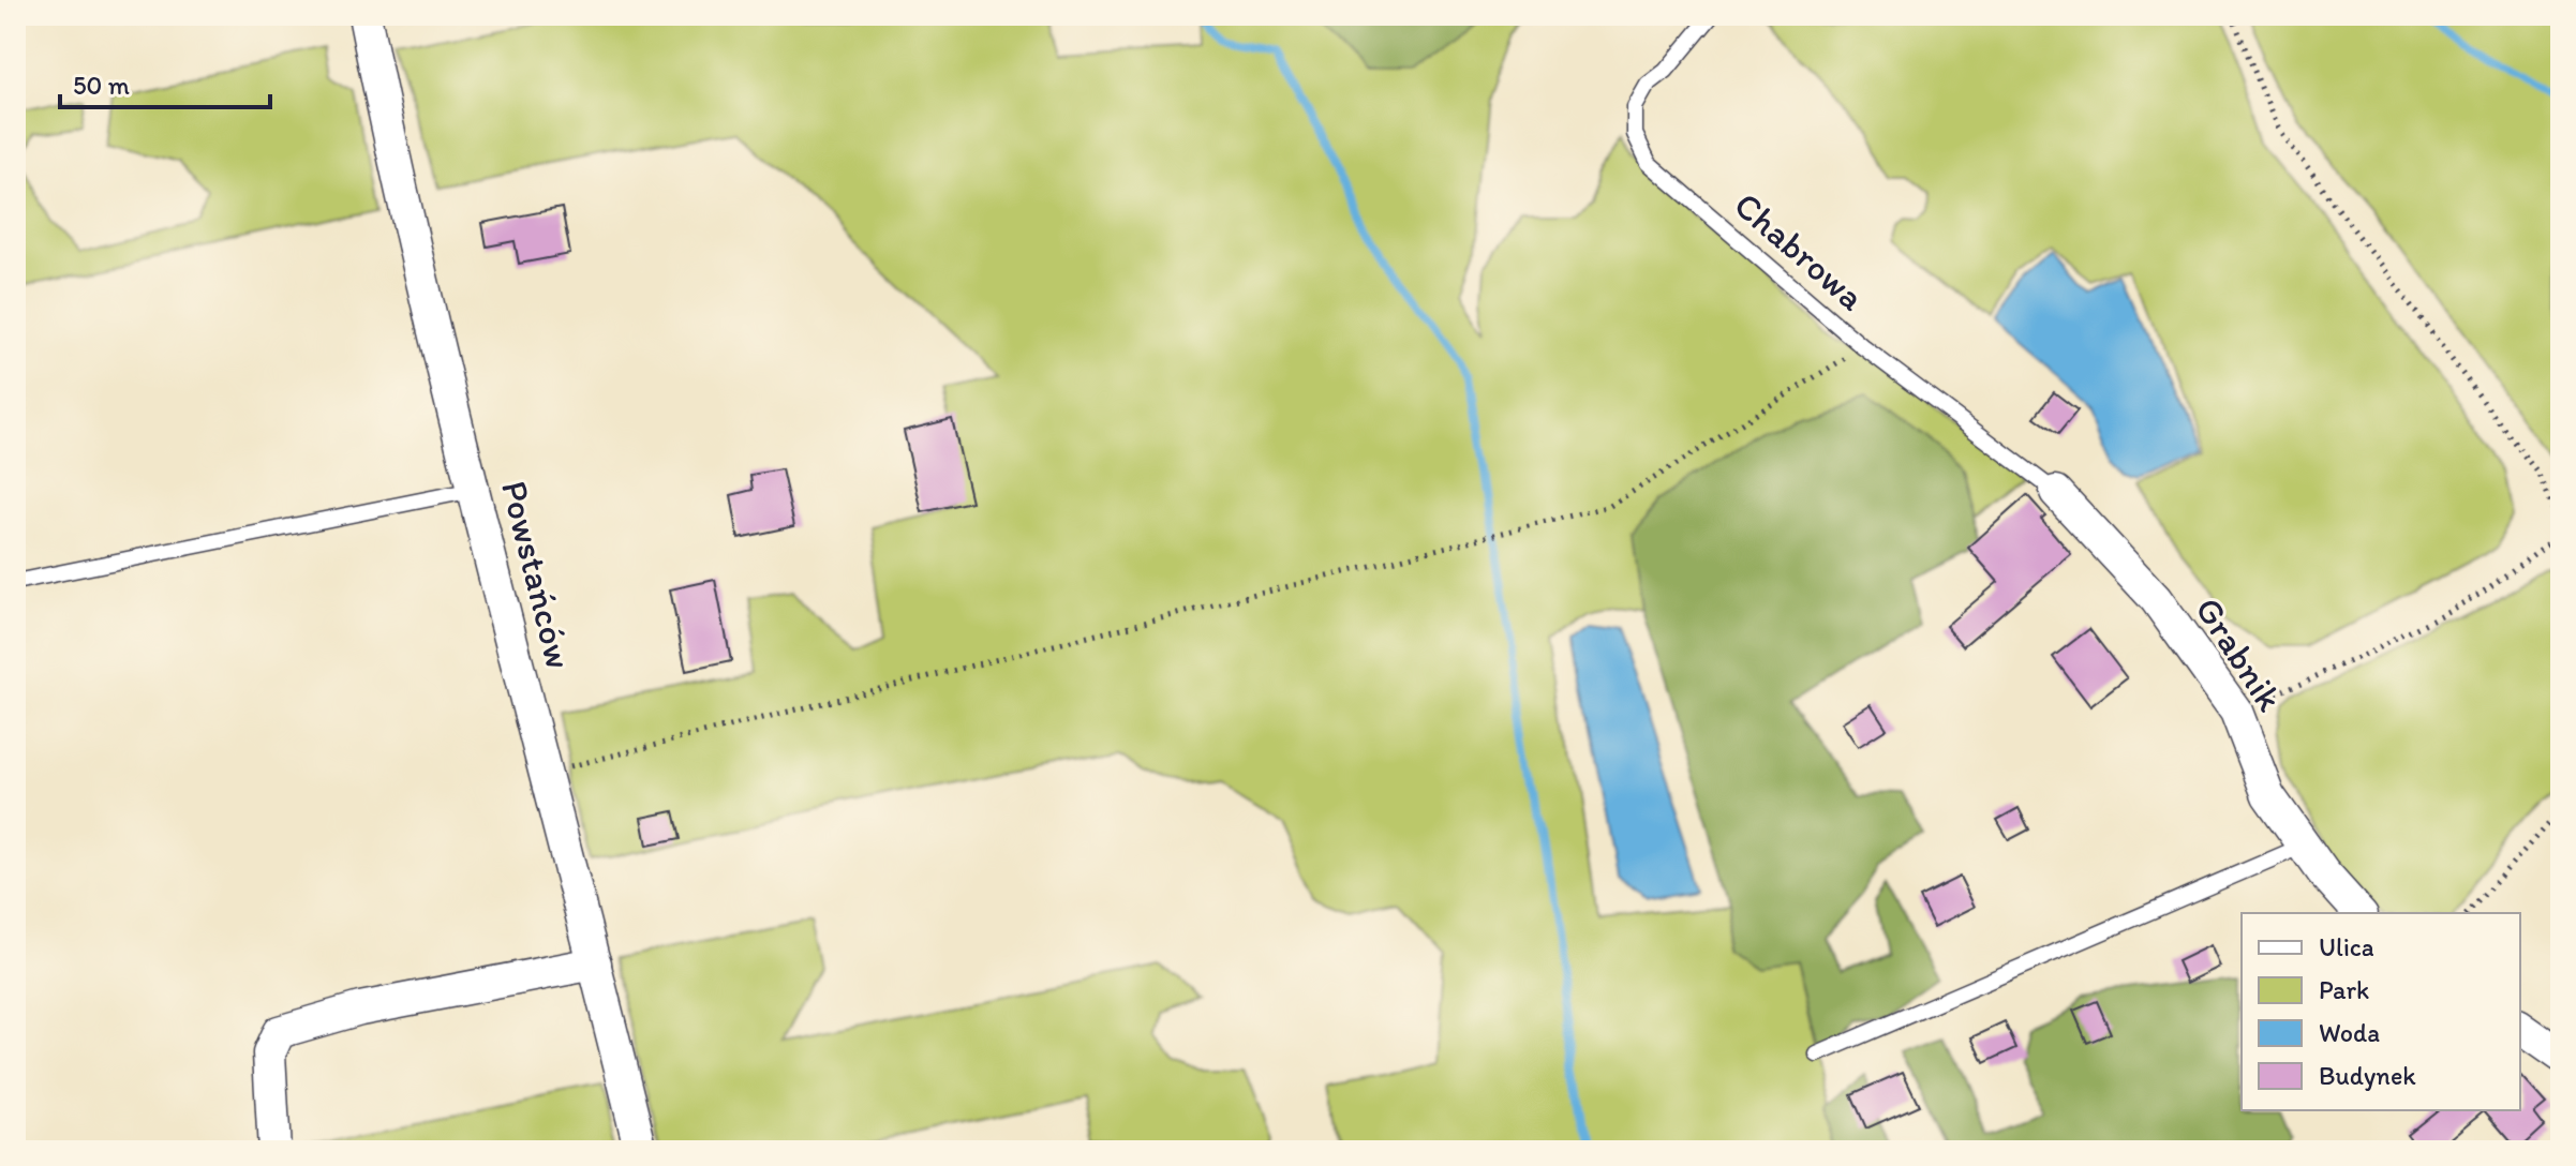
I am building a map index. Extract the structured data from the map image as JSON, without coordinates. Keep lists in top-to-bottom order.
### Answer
{
  "streets": {
    "street": ["Powstańców", "Grabnik"],
    "lane": ["Chabrowa"]
  },
  "crossings": [
    ["Chabrowa", "Grabnik"]
  ],
  "legend": [
    "Ulica",
    "Park",
    "Woda",
    "Budynek"
  ],
  "scale_bar": "50 m"
}
